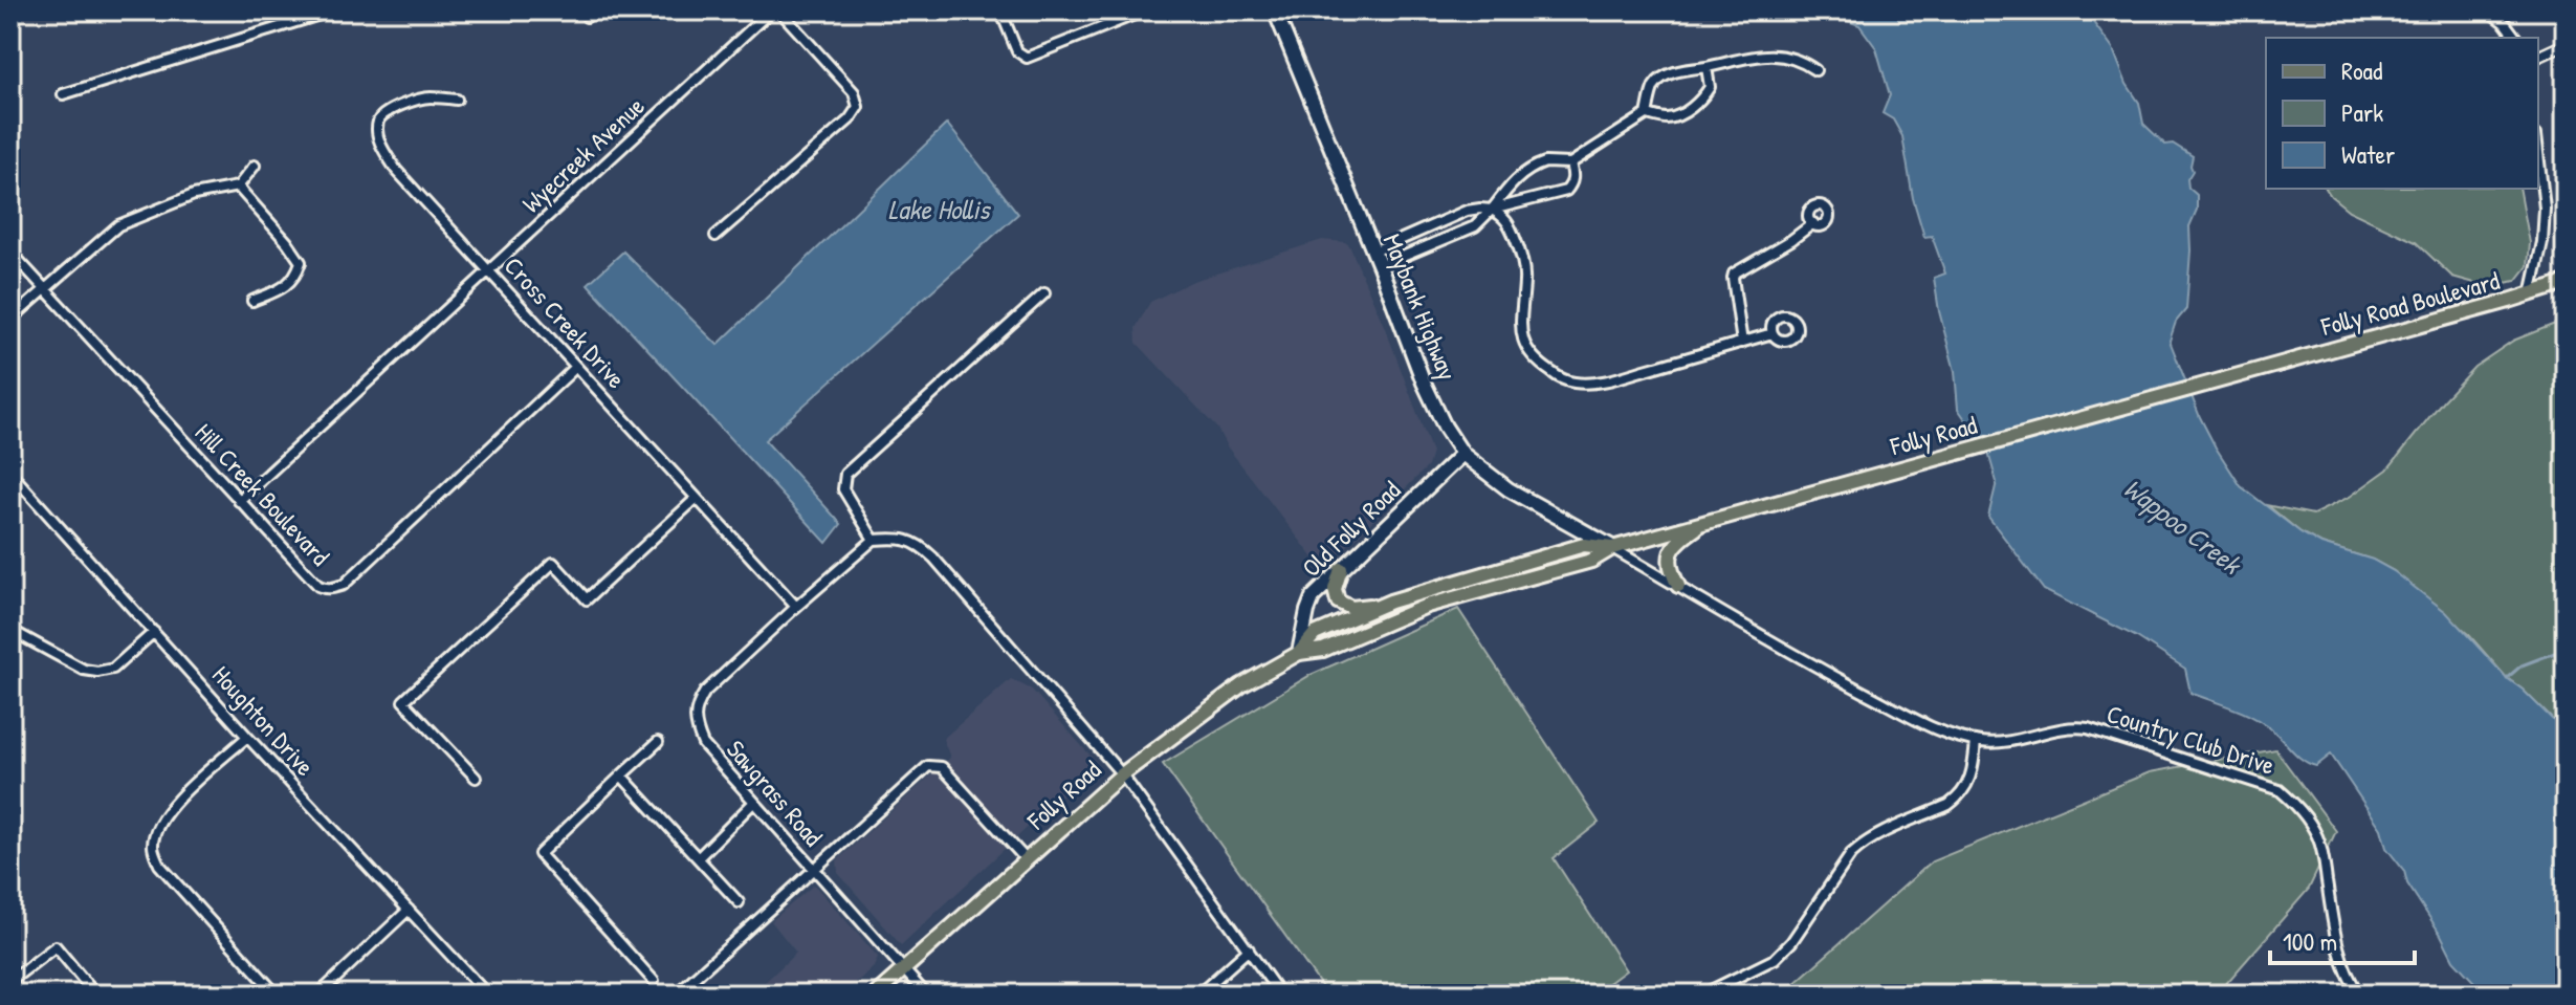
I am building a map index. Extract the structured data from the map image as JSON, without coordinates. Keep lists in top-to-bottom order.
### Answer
{
  "streets": {
    "main road": [
      "Folly Road Boulevard",
      "Maybank Highway",
      "Folly Road",
      "Old Folly Road"
    ],
    "street": [
      "Wyecreek Avenue",
      "Cross Creek Drive",
      "Hill Creek Boulevard",
      "Houghton Drive",
      "Country Club Drive",
      "Sawgrass Road"
    ]
  },
  "crossings": [
    ["Wyecreek Avenue", "Cross Creek Drive"],
    ["Wyecreek Avenue", "Hill Creek Boulevard"],
    ["Folly Road Boulevard", "Folly Road"],
    ["Maybank Highway", "Folly Road"],
    ["Maybank Highway", "Old Folly Road"],
    ["Maybank Highway", "Country Club Drive"],
    ["Cross Creek Drive", "Hill Creek Boulevard"],
    ["Cross Creek Drive", "Sawgrass Road"],
    ["Folly Road", "Old Folly Road"],
    ["Folly Road", "Country Club Drive"],
    ["Folly Road", "Sawgrass Road"]
  ],
  "water": ["Lake Hollis", "Wappoo Creek"],
  "legend": ["Road", "Park", "Water"],
  "scale_bar": "100 m"
}
